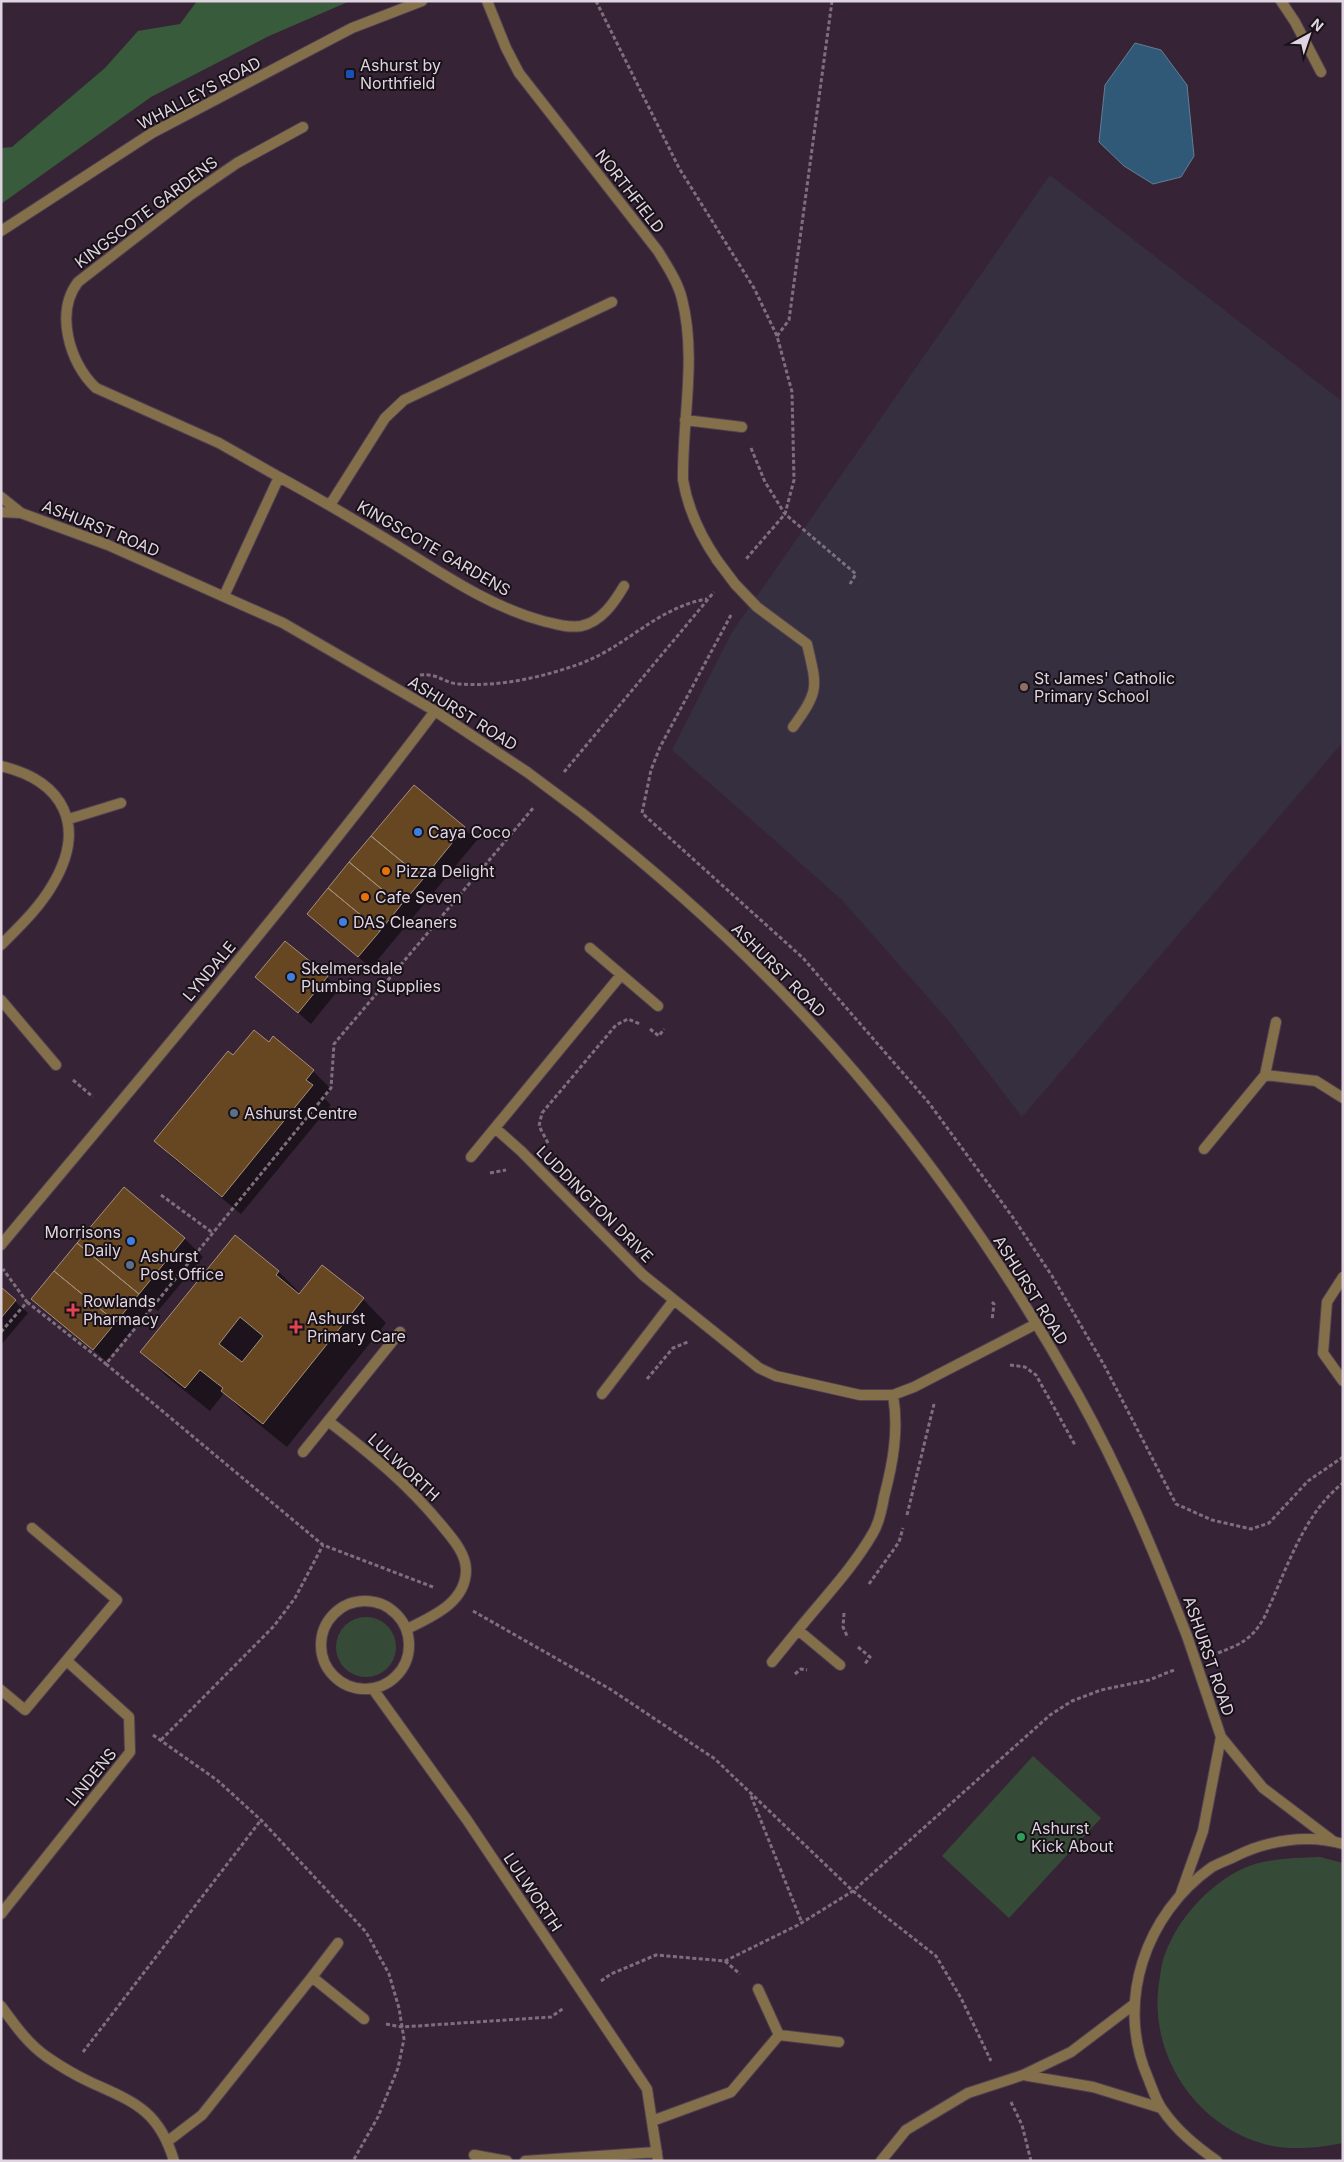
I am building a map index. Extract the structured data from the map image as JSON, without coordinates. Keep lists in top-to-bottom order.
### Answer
{
  "streets": {
    "street": [
      "WHALLEYS ROAD",
      "NORTHFIELD",
      "KINGSCOTE GARDENS",
      "ASHURST ROAD",
      "LYNDALE",
      "LUDDINGTON DRIVE",
      "LULWORTH",
      "LINDENS"
    ]
  },
  "crossings": [
    ["ASHURST ROAD", "LYNDALE"],
    ["ASHURST ROAD", "LUDDINGTON DRIVE"]
  ],
  "places": {
    "transit": ["Ashurst by Northfield"],
    "other": [
      "St James' Catholic Primary School",
      "Caya Coco",
      "Pizza Delight",
      "Cafe Seven",
      "DAS Cleaners",
      "Skelmersdale Plumbing Supplies",
      "Ashurst Centre",
      "Morrisons Daily",
      "Ashurst Post Office",
      "Ashurst Kick About"
    ],
    "health": ["Rowlands Pharmacy", "Ashurst Primary Care"]
  },
  "north": "top right"
}
